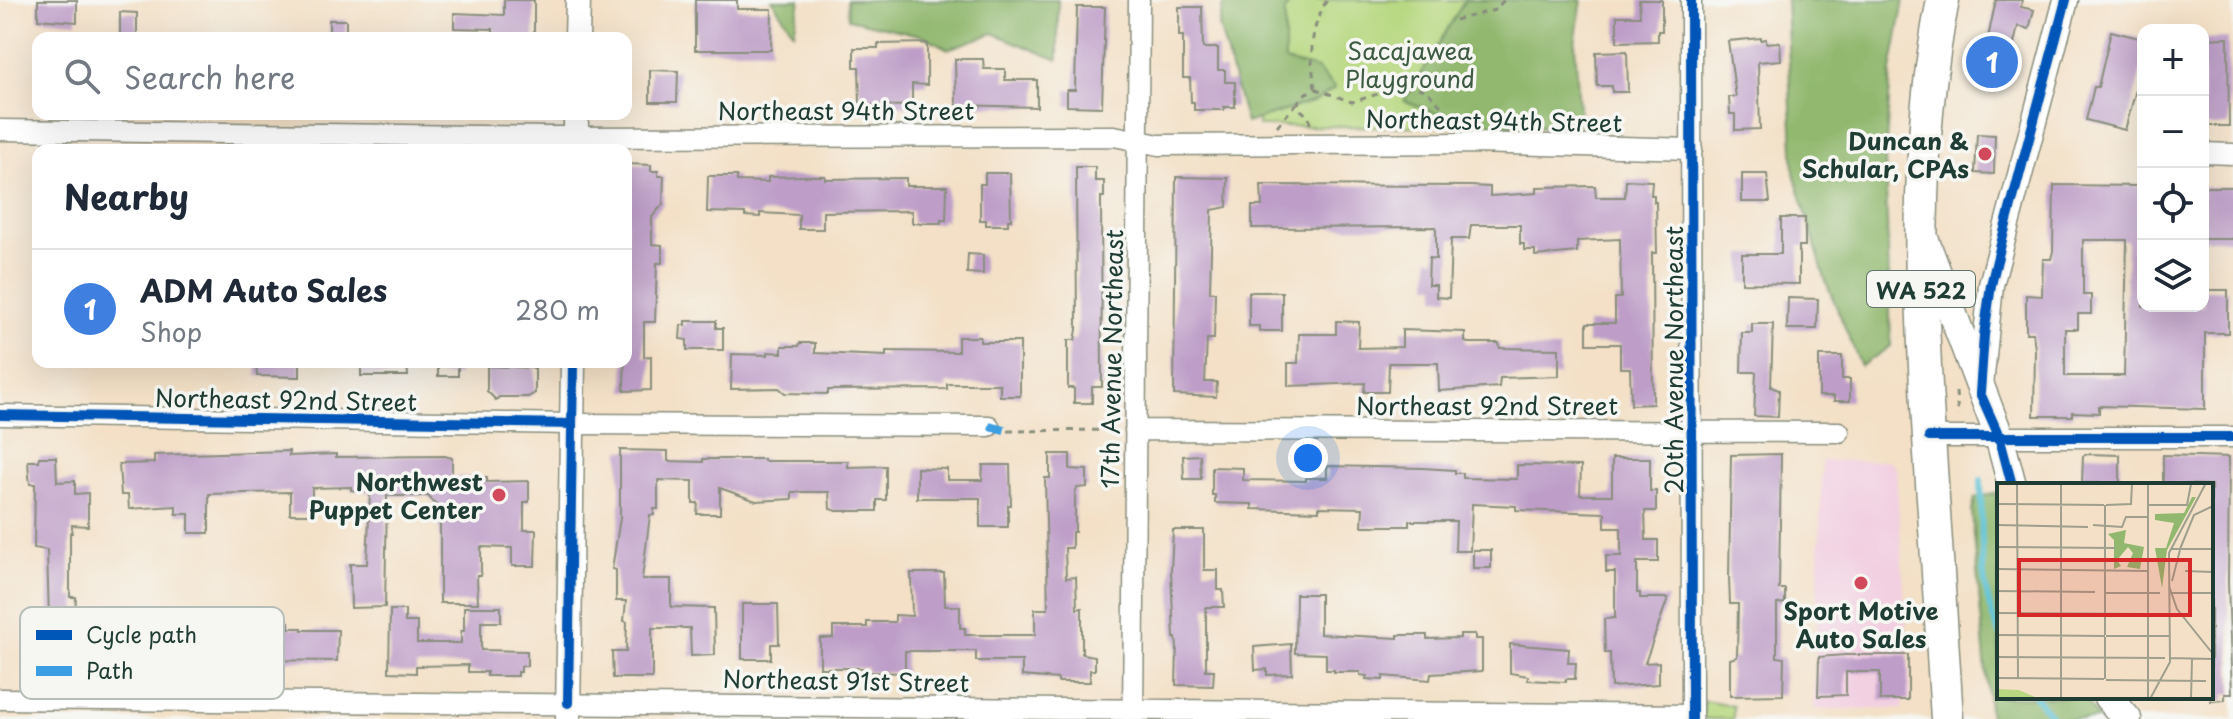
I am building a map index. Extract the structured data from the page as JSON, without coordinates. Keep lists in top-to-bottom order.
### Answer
{
  "streets": {
    "main road": ["WA 522"],
    "street": [
      "Northeast 94th Street",
      "17th Avenue Northeast",
      "20th Avenue Northeast",
      "Northeast 92nd Street",
      "Northeast 91st Street"
    ]
  },
  "crossings": [
    ["Northeast 94th Street", "17th Avenue Northeast"],
    ["Northeast 94th Street", "20th Avenue Northeast"],
    ["17th Avenue Northeast", "Northeast 92nd Street"],
    ["17th Avenue Northeast", "Northeast 91st Street"],
    ["20th Avenue Northeast", "Northeast 92nd Street"],
    ["20th Avenue Northeast", "Northeast 91st Street"]
  ],
  "parks": ["Sacajawea Playground"],
  "places": ["Duncan & Schular, CPAs", "Northwest Puppet Center", "Sport Motive Auto Sales"],
  "legend": ["Cycle path", "Path"],
  "page": {
    "map_buttons": ["+", "−"],
    "pins": "1",
    "search": "Search here",
    "heading": "Nearby",
    "list": [
      {
        "mark": "1",
        "name": "ADM Auto Sales",
        "note": "Shop",
        "value": "280 m"
      }
    ]
  }
}
